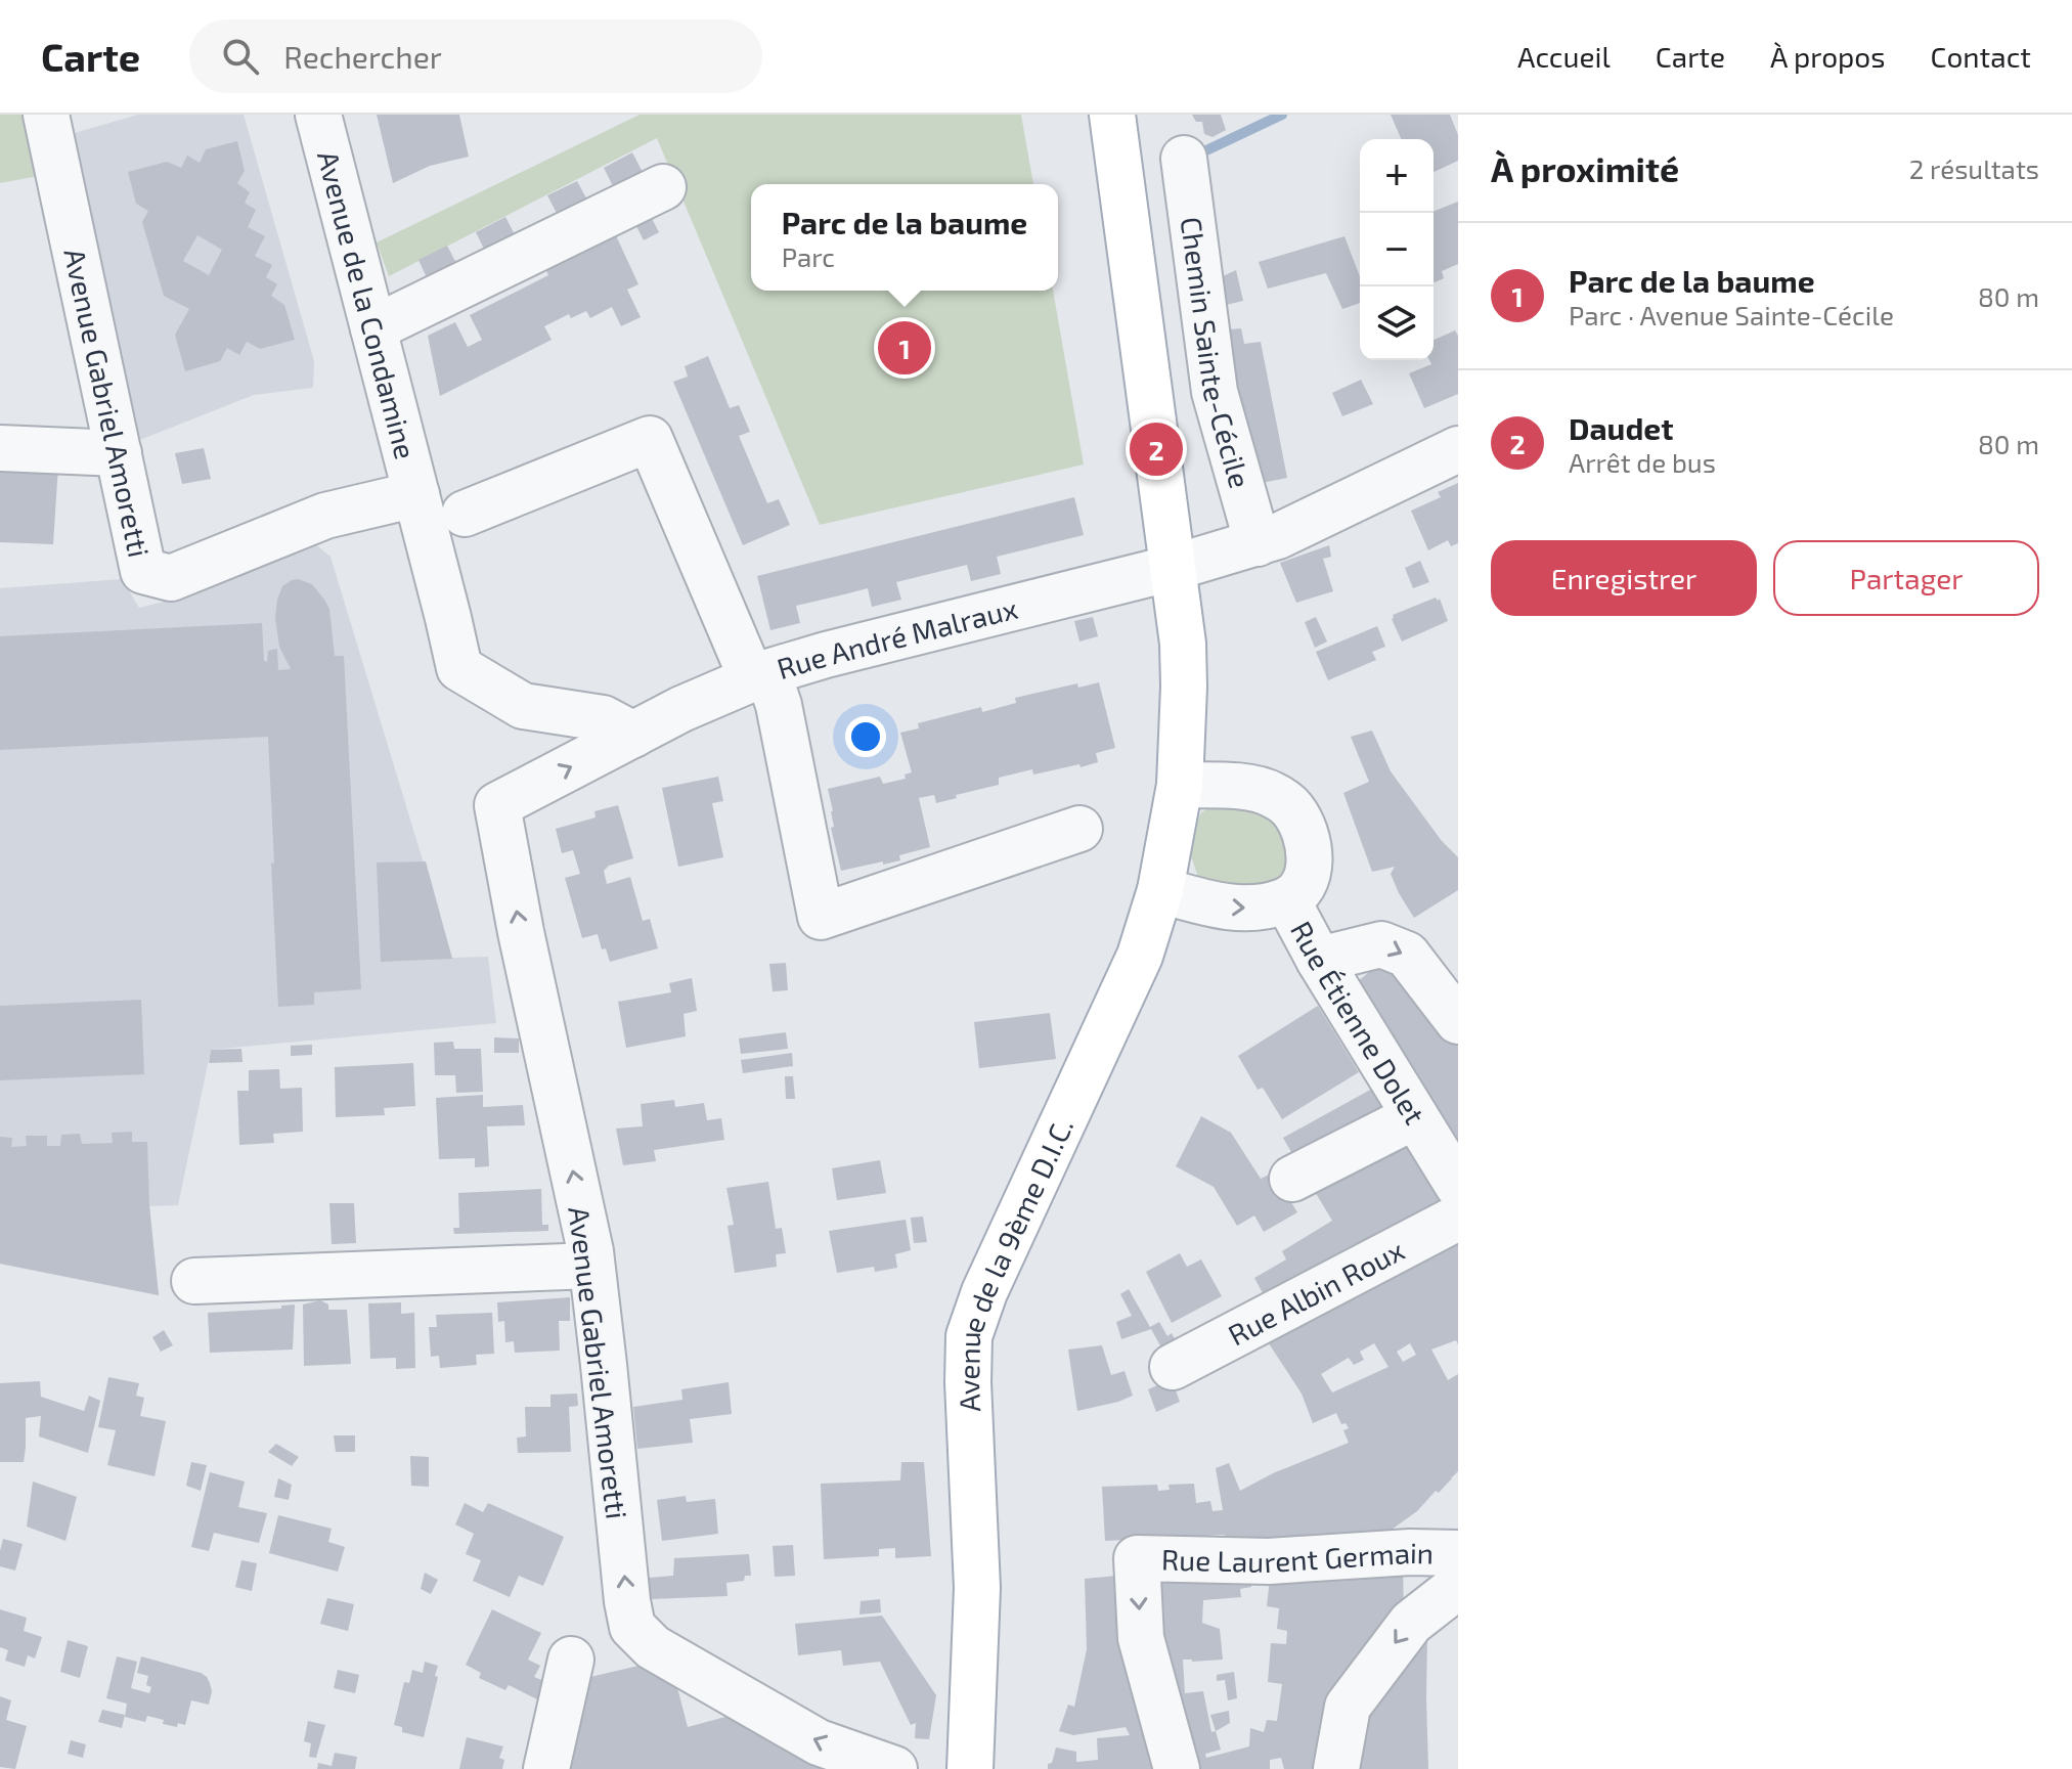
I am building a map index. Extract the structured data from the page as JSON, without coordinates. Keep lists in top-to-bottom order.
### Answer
{
  "streets": {
    "main road": ["Avenue de la 9ème D.I.C."],
    "street": [
      "Avenue de la Condamine",
      "Chemin Sainte-Cécile",
      "Avenue Gabriel Amoretti",
      "Rue André Malraux",
      "Rue Étienne Dolet",
      "Rue Albin Roux",
      "Rue Laurent Germain"
    ]
  },
  "crossings": [
    ["Avenue de la Condamine", "Avenue Gabriel Amoretti"],
    ["Chemin Sainte-Cécile", "Rue André Malraux"],
    ["Avenue Gabriel Amoretti", "Rue André Malraux"],
    ["Rue André Malraux", "Avenue de la 9ème D.I.C."],
    ["Rue Étienne Dolet", "Avenue de la 9ème D.I.C."]
  ],
  "one_way": ["Avenue Gabriel Amoretti"],
  "page": {
    "header": "Carte",
    "search": "Rechercher",
    "nav": [
      "Accueil",
      "Carte",
      "À propos",
      "Contact"
    ],
    "heading": ["À proximité", "2 résultats"],
    "map_buttons": ["+", "−"],
    "popup": ["Parc de la baume", "Parc"],
    "list": [
      {
        "mark": "1",
        "name": "Parc de la baume",
        "note": "Parc · Avenue Sainte-Cécile",
        "value": "80 m"
      },
      {
        "mark": "2",
        "name": "Daudet",
        "note": "Arrêt de bus",
        "value": "80 m"
      }
    ],
    "pins": ["1", "2"],
    "buttons": ["Enregistrer", "Partager"]
  }
}
